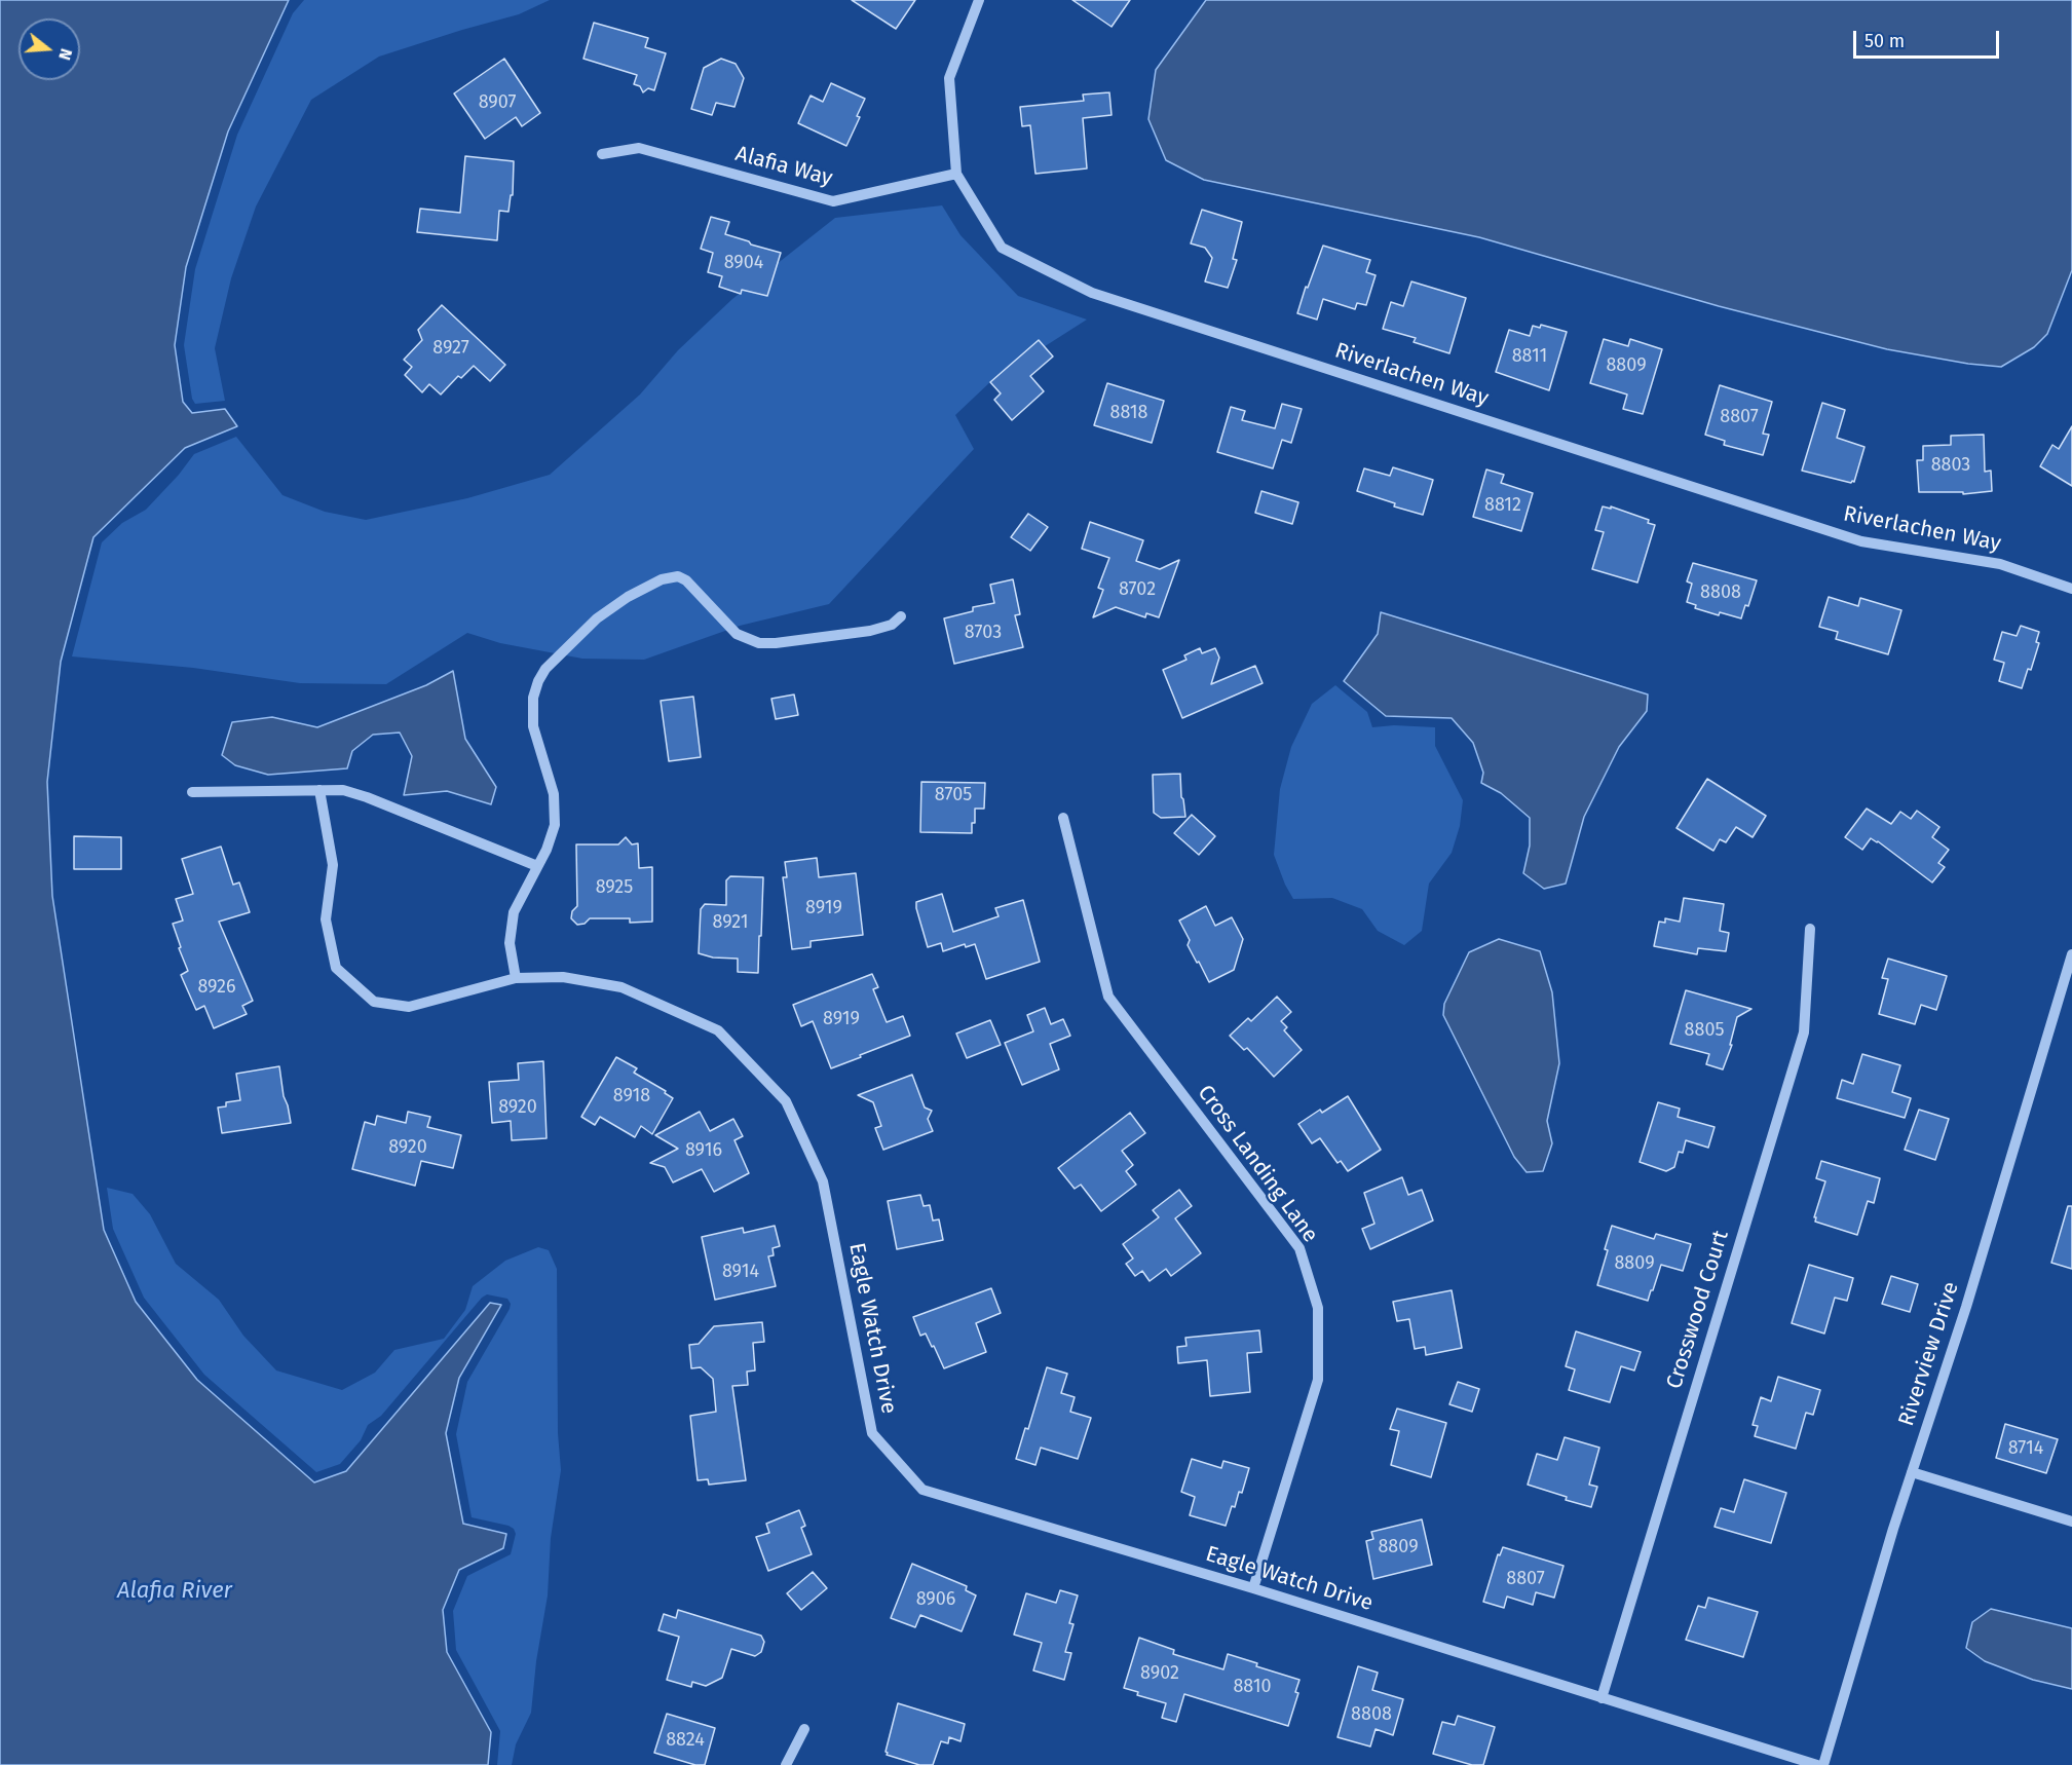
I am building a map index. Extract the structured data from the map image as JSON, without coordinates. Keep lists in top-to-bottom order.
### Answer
{
  "streets": {
    "street": [
      "Alafia Way",
      "Riverlachen Way",
      "Cross Landing Lane",
      "Crosswood Court",
      "Eagle Watch Drive",
      "Riverview Drive"
    ]
  },
  "crossings": [
    ["Alafia Way", "Riverlachen Way"],
    ["Cross Landing Lane", "Eagle Watch Drive"],
    ["Crosswood Court", "Eagle Watch Drive"]
  ],
  "water": ["Alafia River"],
  "house_numbers": [
    "8907",
    "8904",
    "8927",
    "8811",
    "8809",
    "8818",
    "8807",
    "8803",
    "8812",
    "8702",
    "8808",
    "8703",
    "8705",
    "8925",
    "8919",
    "8921",
    "8926",
    "8919",
    "8805",
    "8918",
    "8920",
    "8920",
    "8916",
    "8809",
    "8914",
    "8714",
    "8809",
    "8807",
    "8906",
    "8902",
    "8810",
    "8808",
    "8824"
  ],
  "scale_bar": "50 m",
  "north": "right"
}
